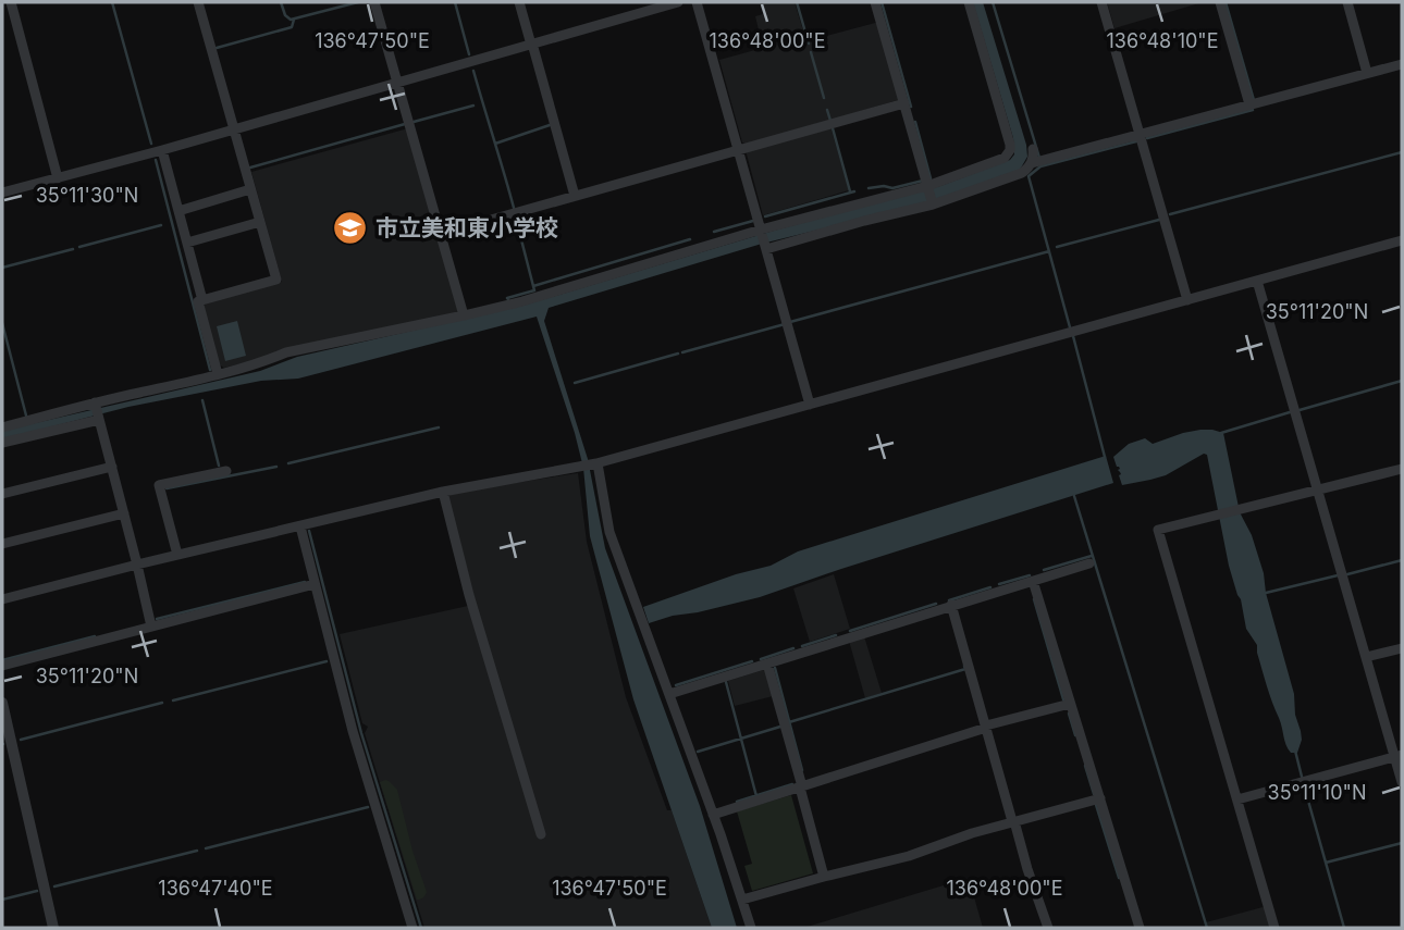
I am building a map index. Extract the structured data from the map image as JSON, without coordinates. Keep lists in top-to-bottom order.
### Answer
{
  "places": {
    "school or university": ["市立美和東小学校"]
  },
  "coordinates": [
    "136°47'50\"E",
    "136°48'00\"E",
    "136°48'10\"E",
    "35°11'30\"N",
    "35°11'20\"N",
    "35°11'10\"N",
    "136°47'40\"E"
  ]
}
